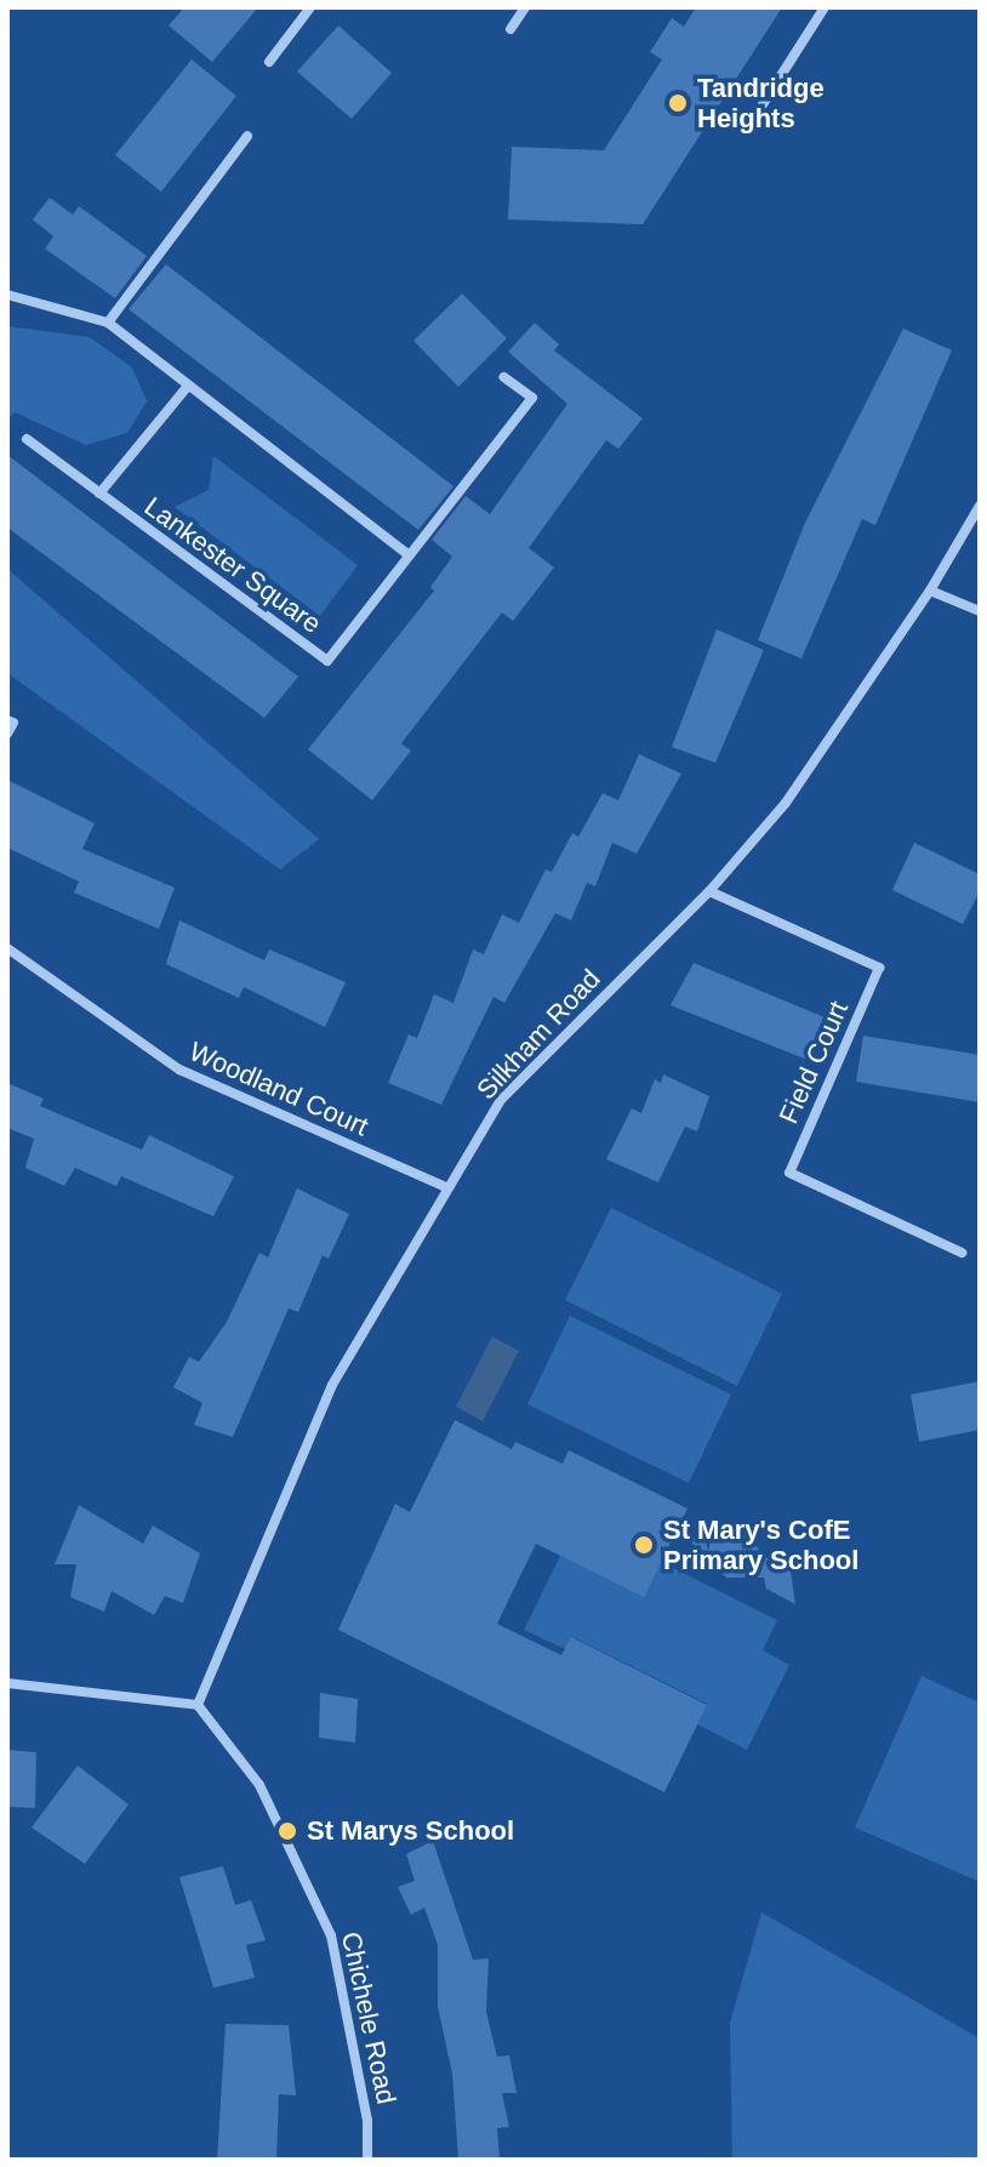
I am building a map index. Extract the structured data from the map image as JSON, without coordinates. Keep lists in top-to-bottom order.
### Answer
{
  "streets": {
    "street": [
      "Lankester Square",
      "Silkham Road",
      "Field Court",
      "Woodland Court",
      "Chichele Road"
    ]
  },
  "crossings": [
    ["Silkham Road", "Field Court"],
    ["Silkham Road", "Woodland Court"],
    ["Silkham Road", "Chichele Road"]
  ],
  "places": ["Tandridge Heights", "St Mary's CofE Primary School", "St Marys School"]
}
